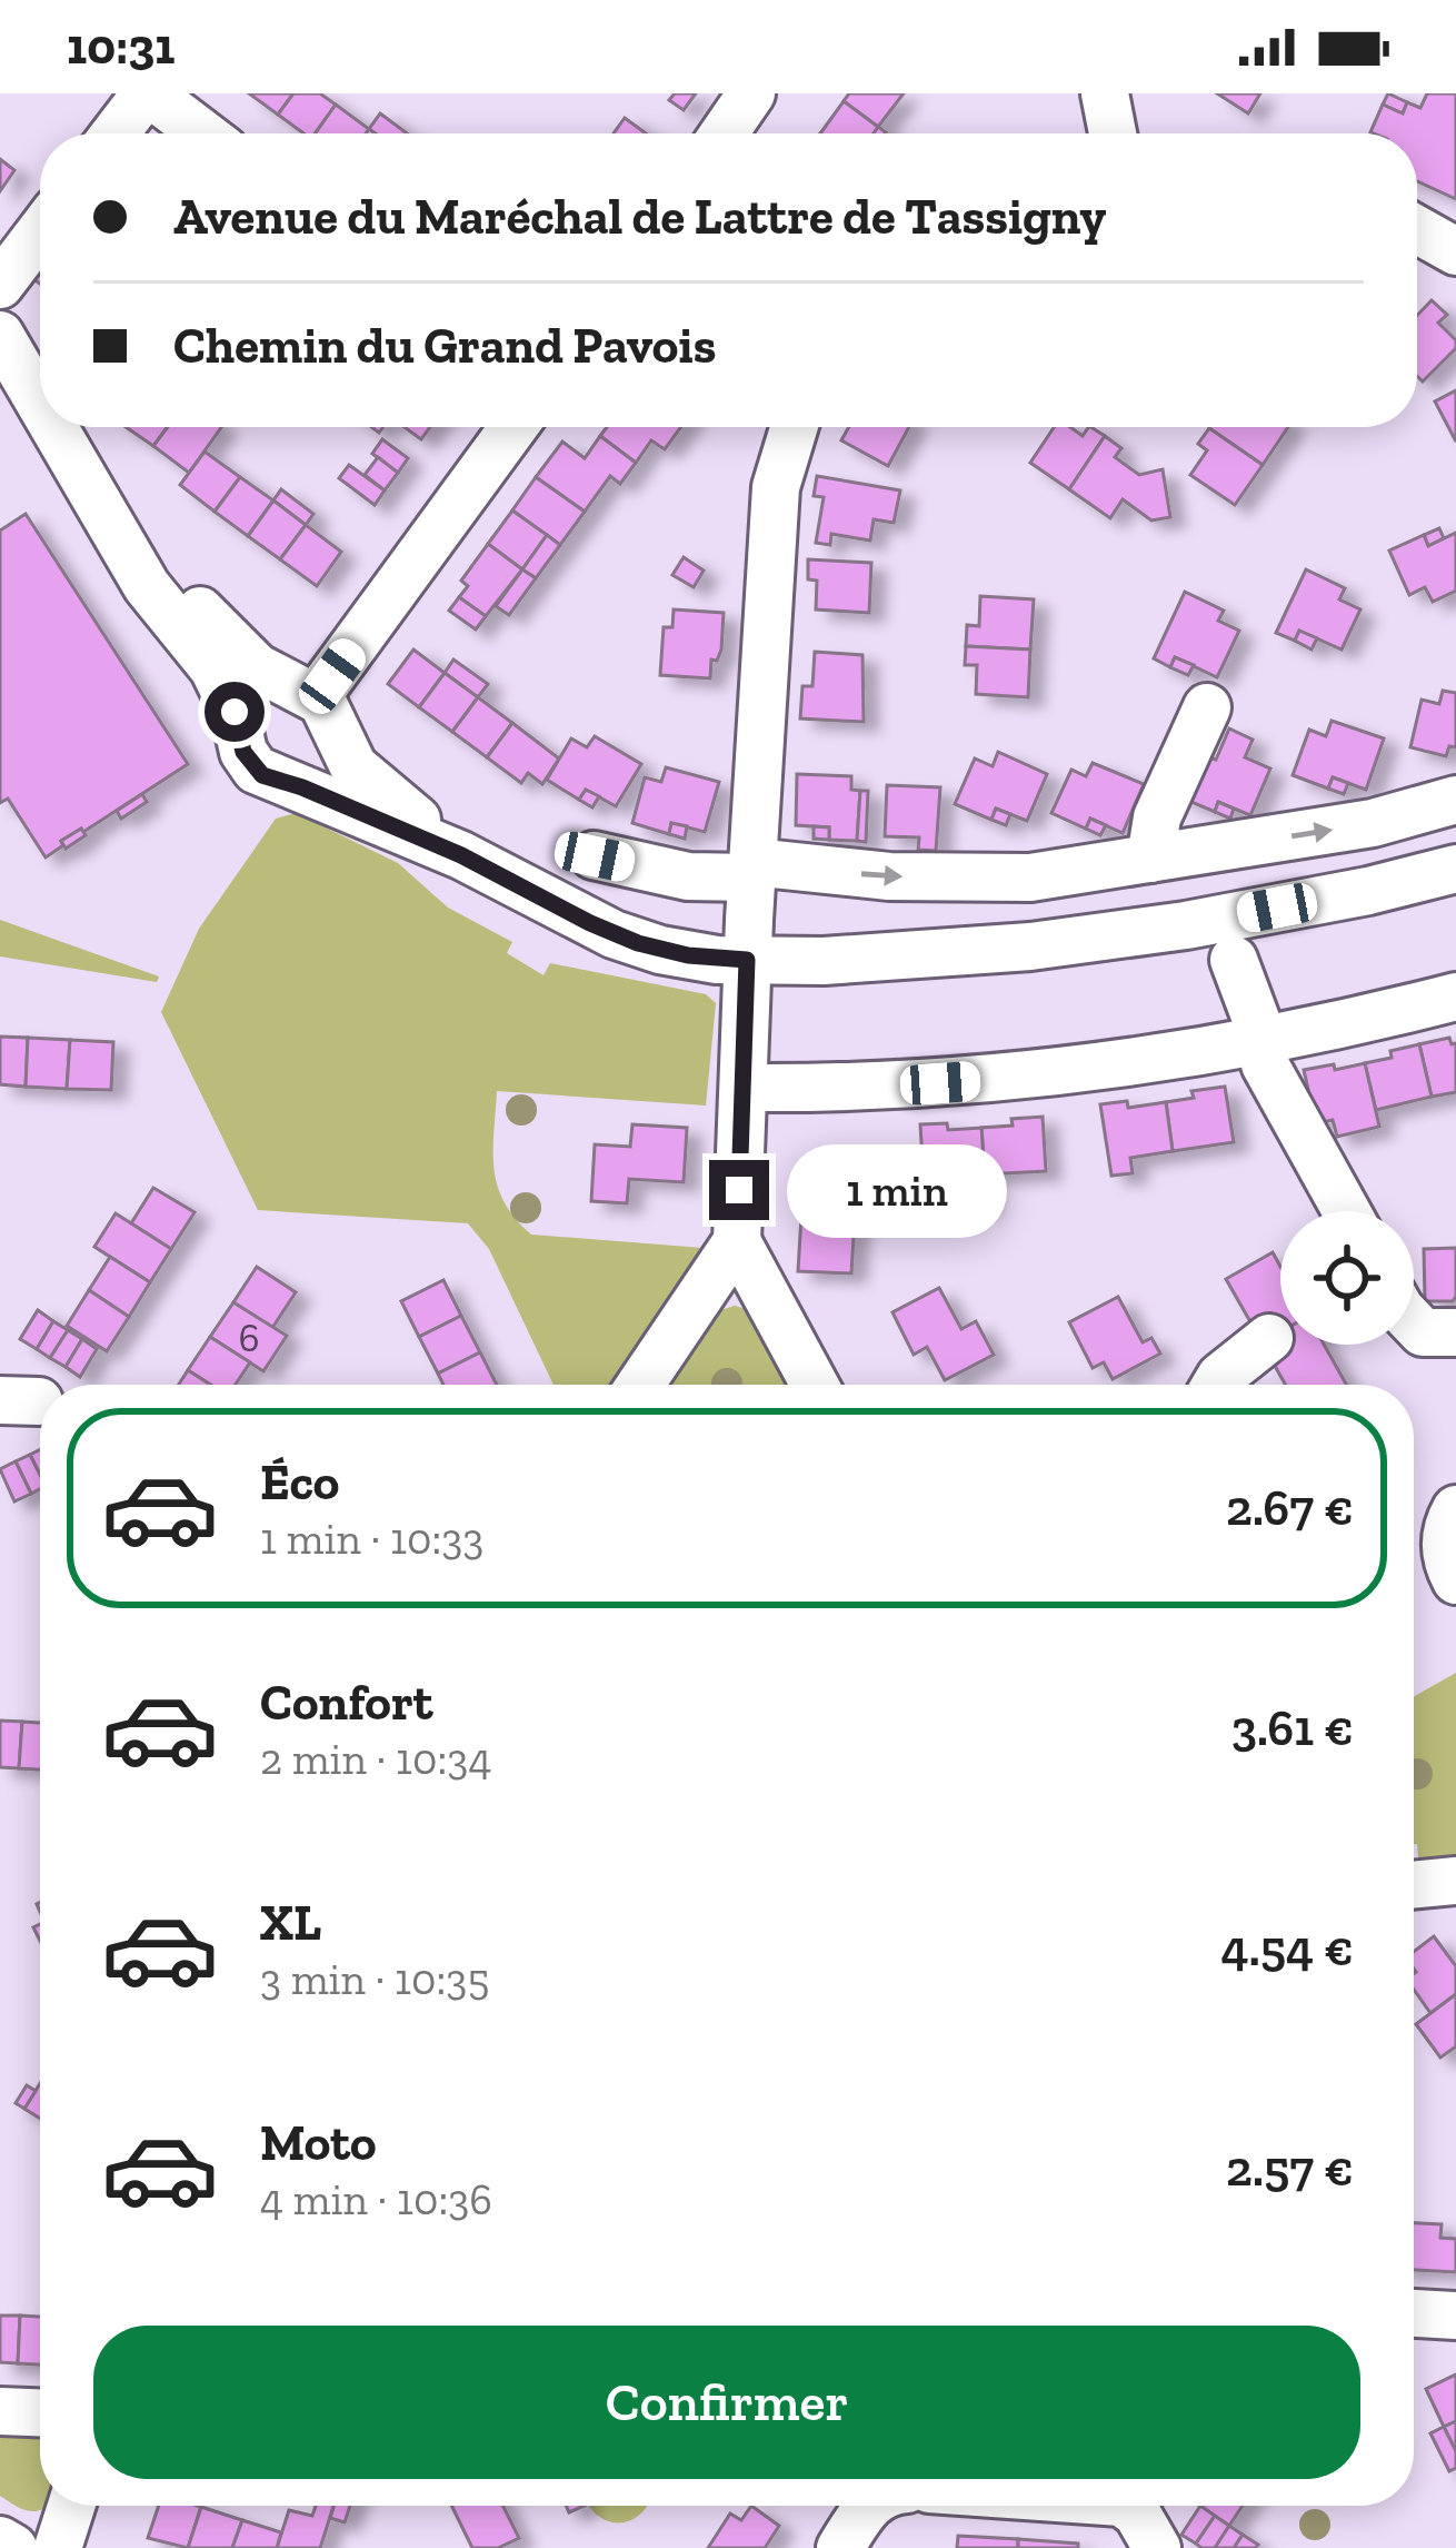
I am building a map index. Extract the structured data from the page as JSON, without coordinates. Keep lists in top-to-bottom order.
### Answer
{
  "house_numbers": ["6"],
  "page": {
    "status": "10:31",
    "banner": ["Avenue du Maréchal de Lattre de Tassigny", "Chemin du Grand Pavois"],
    "bubble": "1 min",
    "list": [
      {
        "name": "Éco",
        "note": "1 min · 10:33",
        "value": "2.67 €"
      },
      {
        "name": "Confort",
        "note": "2 min · 10:34",
        "value": "3.61 €"
      },
      {
        "name": "XL",
        "note": "3 min · 10:35",
        "value": "4.54 €"
      },
      {
        "name": "Moto",
        "note": "4 min · 10:36",
        "value": "2.57 €"
      }
    ],
    "buttons": "Confirmer"
  }
}
